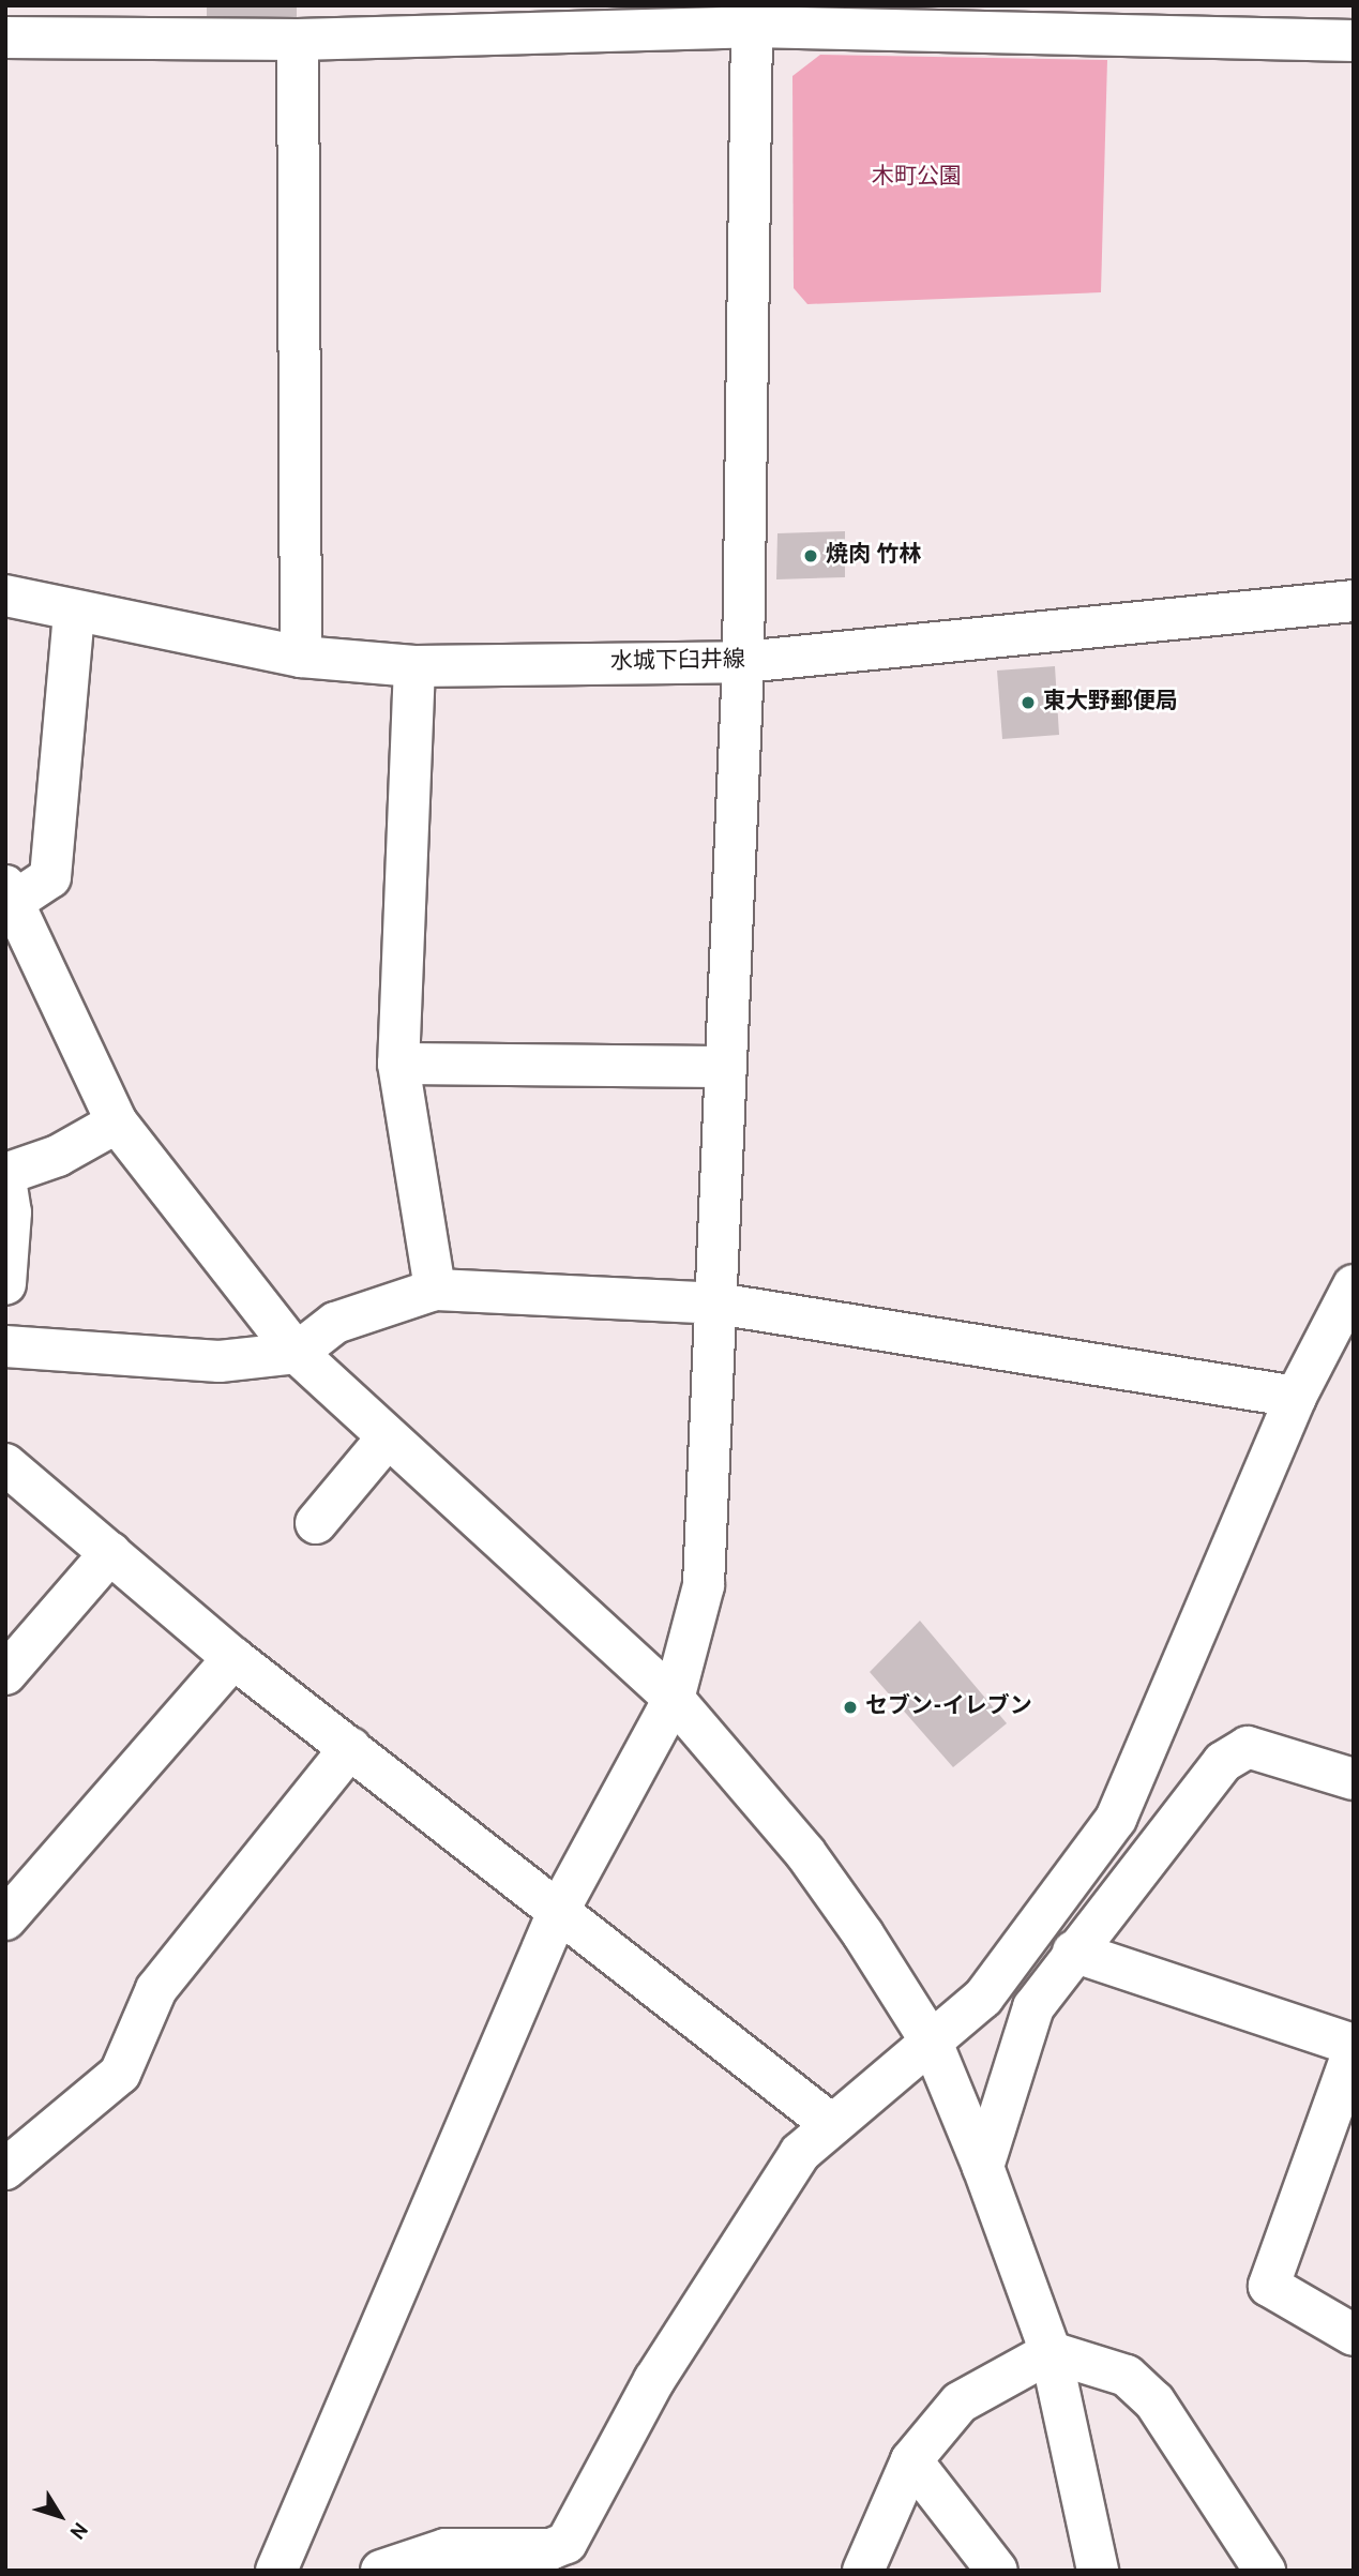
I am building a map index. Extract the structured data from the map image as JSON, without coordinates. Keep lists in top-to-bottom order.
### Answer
{
  "streets": {
    "street": ["水城下臼井線"]
  },
  "parks": ["木町公園"],
  "places": ["焼肉 竹林", "東大野郵便局", "セブン-イレブン"],
  "north": "bottom right"
}
